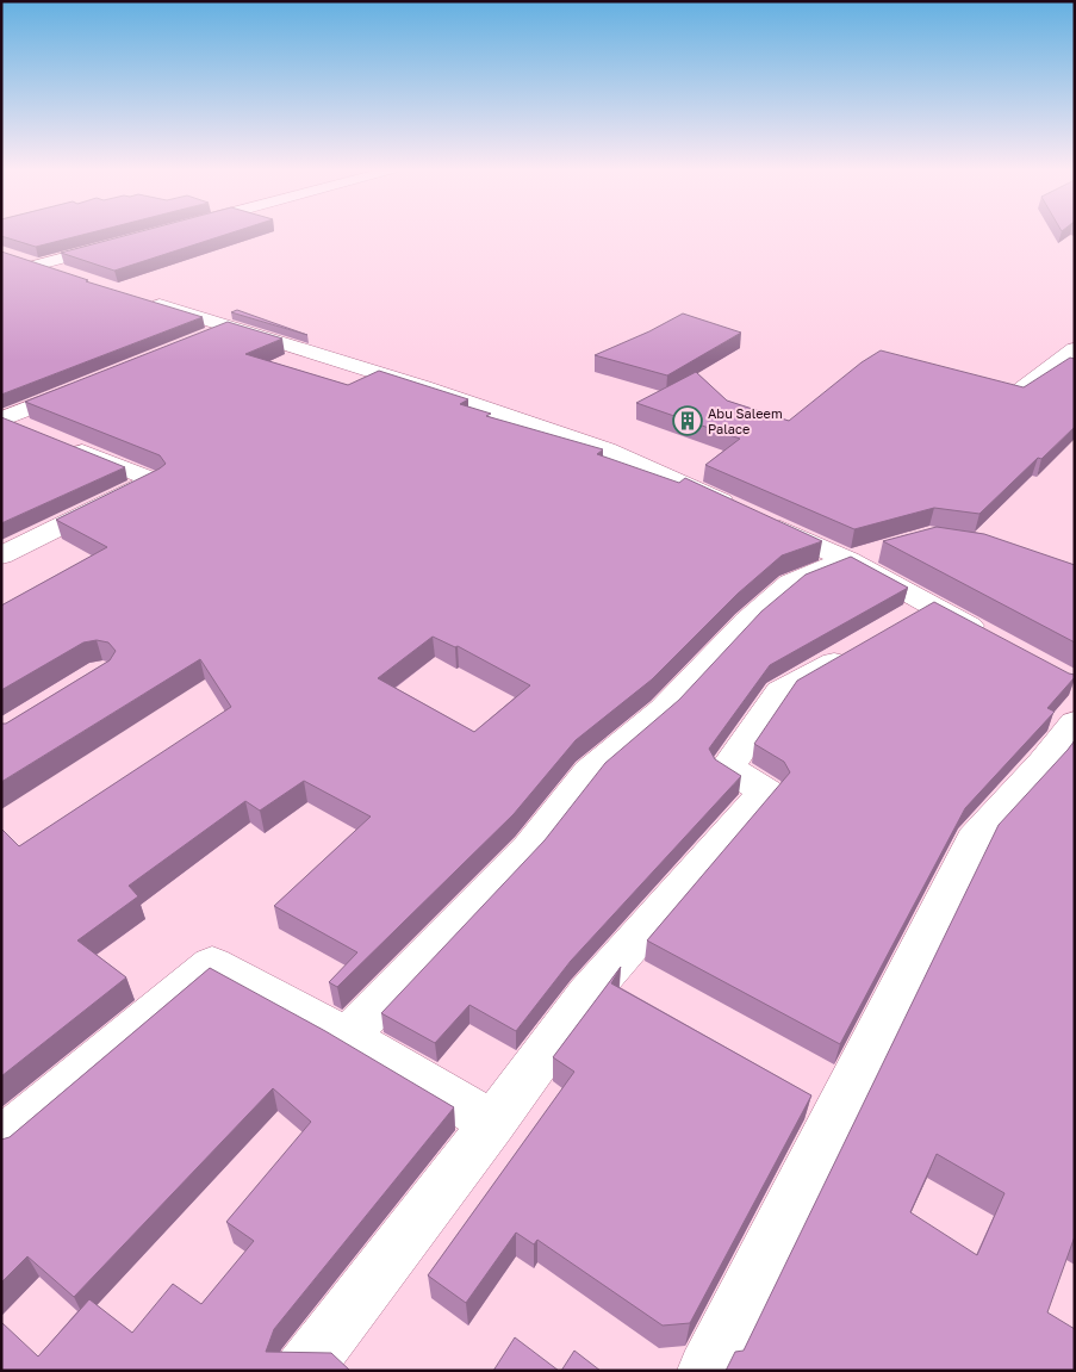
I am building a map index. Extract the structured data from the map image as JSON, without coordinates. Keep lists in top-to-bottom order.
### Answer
{
  "places": {
    "building": ["Abu Saleem Palace"]
  }
}
